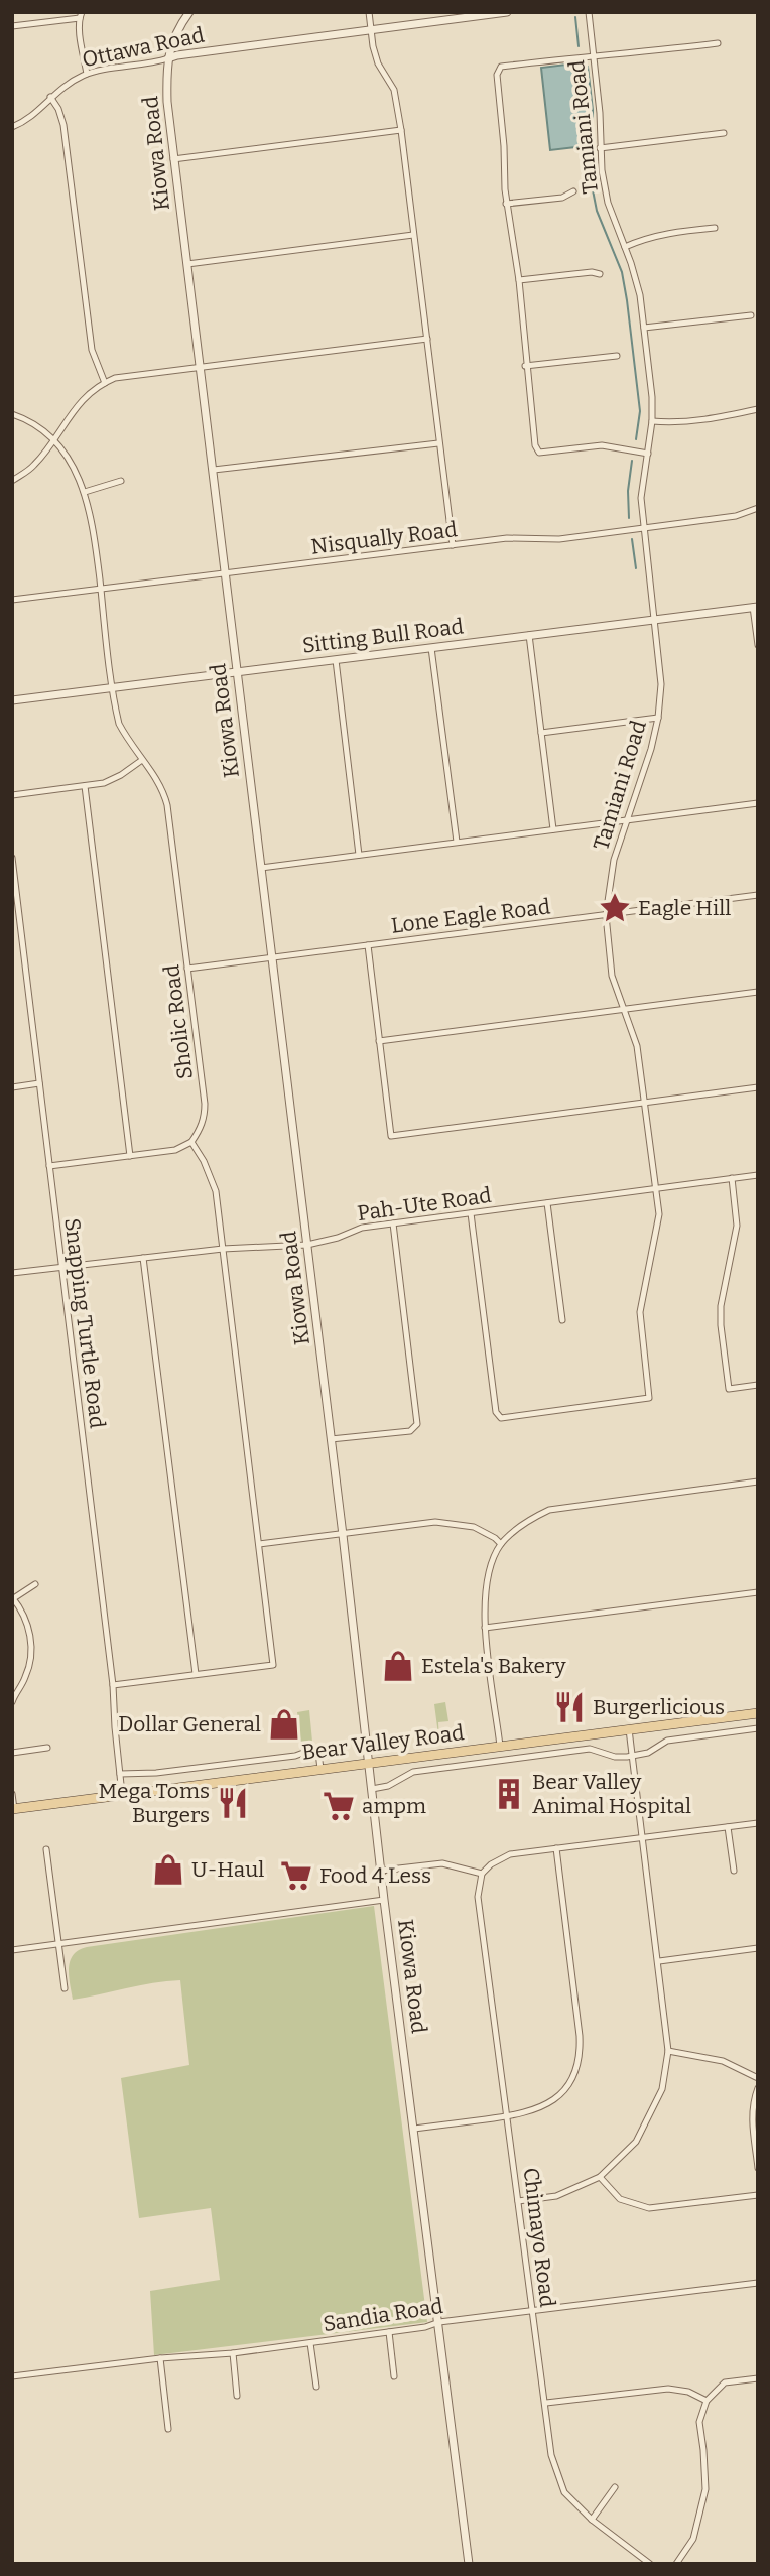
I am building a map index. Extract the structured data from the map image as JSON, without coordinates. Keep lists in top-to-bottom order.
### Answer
{
  "streets": {
    "main road": ["Bear Valley Road"],
    "street": [
      "Ottawa Road",
      "Tamiani Road",
      "Kiowa Road",
      "Nisqually Road",
      "Sitting Bull Road",
      "Lone Eagle Road",
      "Sholic Road",
      "Pah-Ute Road",
      "Snapping Turtle Road",
      "Chimayo Road",
      "Sandia Road"
    ]
  },
  "crossings": [
    ["Ottawa Road", "Kiowa Road"],
    ["Tamiani Road", "Nisqually Road"],
    ["Tamiani Road", "Sitting Bull Road"],
    ["Tamiani Road", "Lone Eagle Road"],
    ["Tamiani Road", "Pah-Ute Road"],
    ["Kiowa Road", "Nisqually Road"],
    ["Kiowa Road", "Sitting Bull Road"],
    ["Kiowa Road", "Lone Eagle Road"],
    ["Kiowa Road", "Pah-Ute Road"],
    ["Kiowa Road", "Bear Valley Road"],
    ["Kiowa Road", "Sandia Road"],
    ["Nisqually Road", "Sholic Road"],
    ["Sitting Bull Road", "Sholic Road"],
    ["Lone Eagle Road", "Sholic Road"],
    ["Pah-Ute Road", "Snapping Turtle Road"],
    ["Snapping Turtle Road", "Bear Valley Road"],
    ["Chimayo Road", "Sandia Road"]
  ],
  "places": {
    "place": ["Eagle Hill"],
    "shop": ["Estela's Bakery", "Dollar General", "U-Haul"],
    "restaurant": ["Burgerlicious", "Mega Toms Burgers"],
    "building": ["Bear Valley Animal Hospital"],
    "supermarket": ["ampm", "Food 4 Less"]
  }
}
